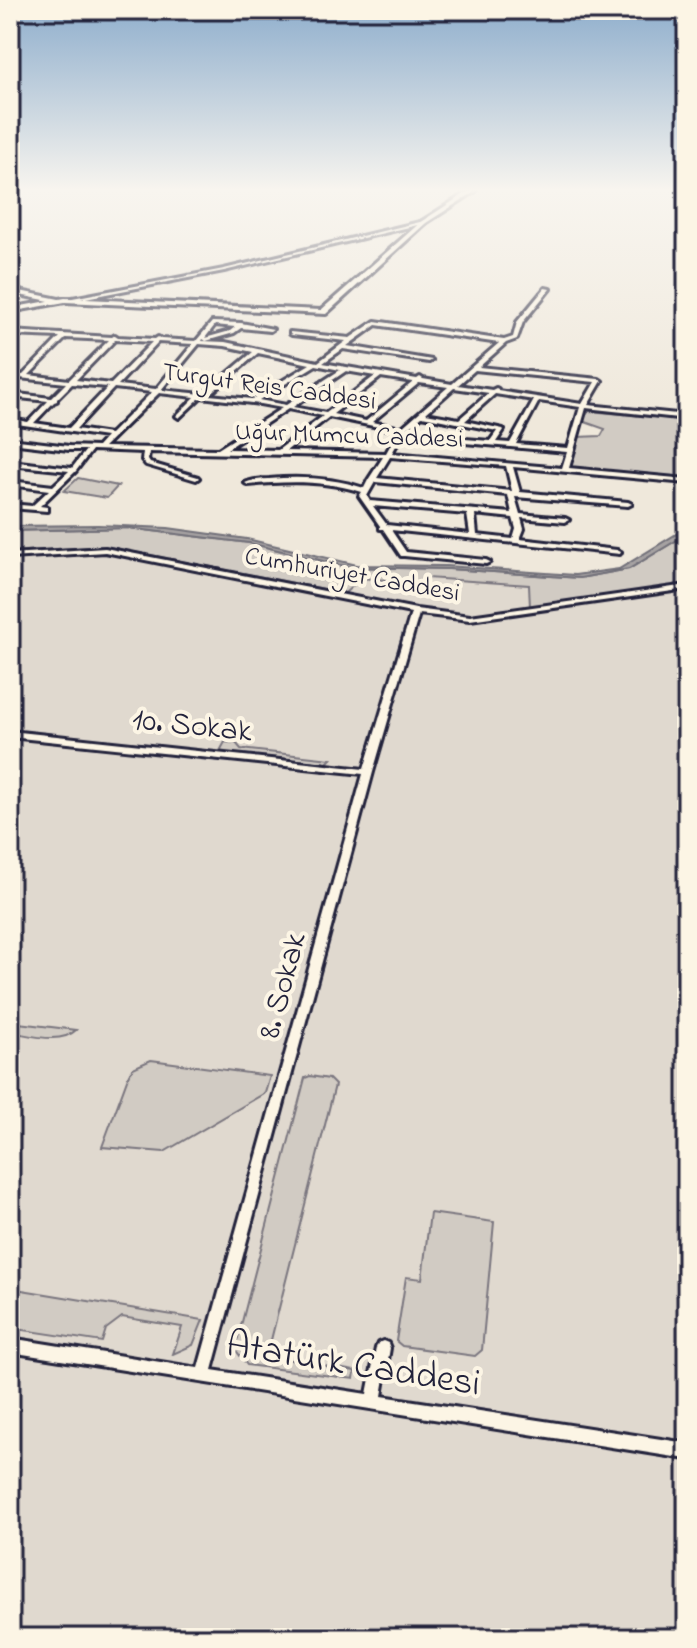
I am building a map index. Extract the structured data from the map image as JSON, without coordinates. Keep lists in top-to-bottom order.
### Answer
{
  "streets": {
    "street": [
      "Turgut Reis Caddesi",
      "Uğur Mumcu Caddesi",
      "Cumhuriyet Caddesi",
      "10. Sokak",
      "8. Sokak",
      "Atatürk Caddesi"
    ]
  },
  "crossings": [
    ["Cumhuriyet Caddesi", "8. Sokak"],
    ["10. Sokak", "8. Sokak"],
    ["8. Sokak", "Atatürk Caddesi"]
  ]
}
